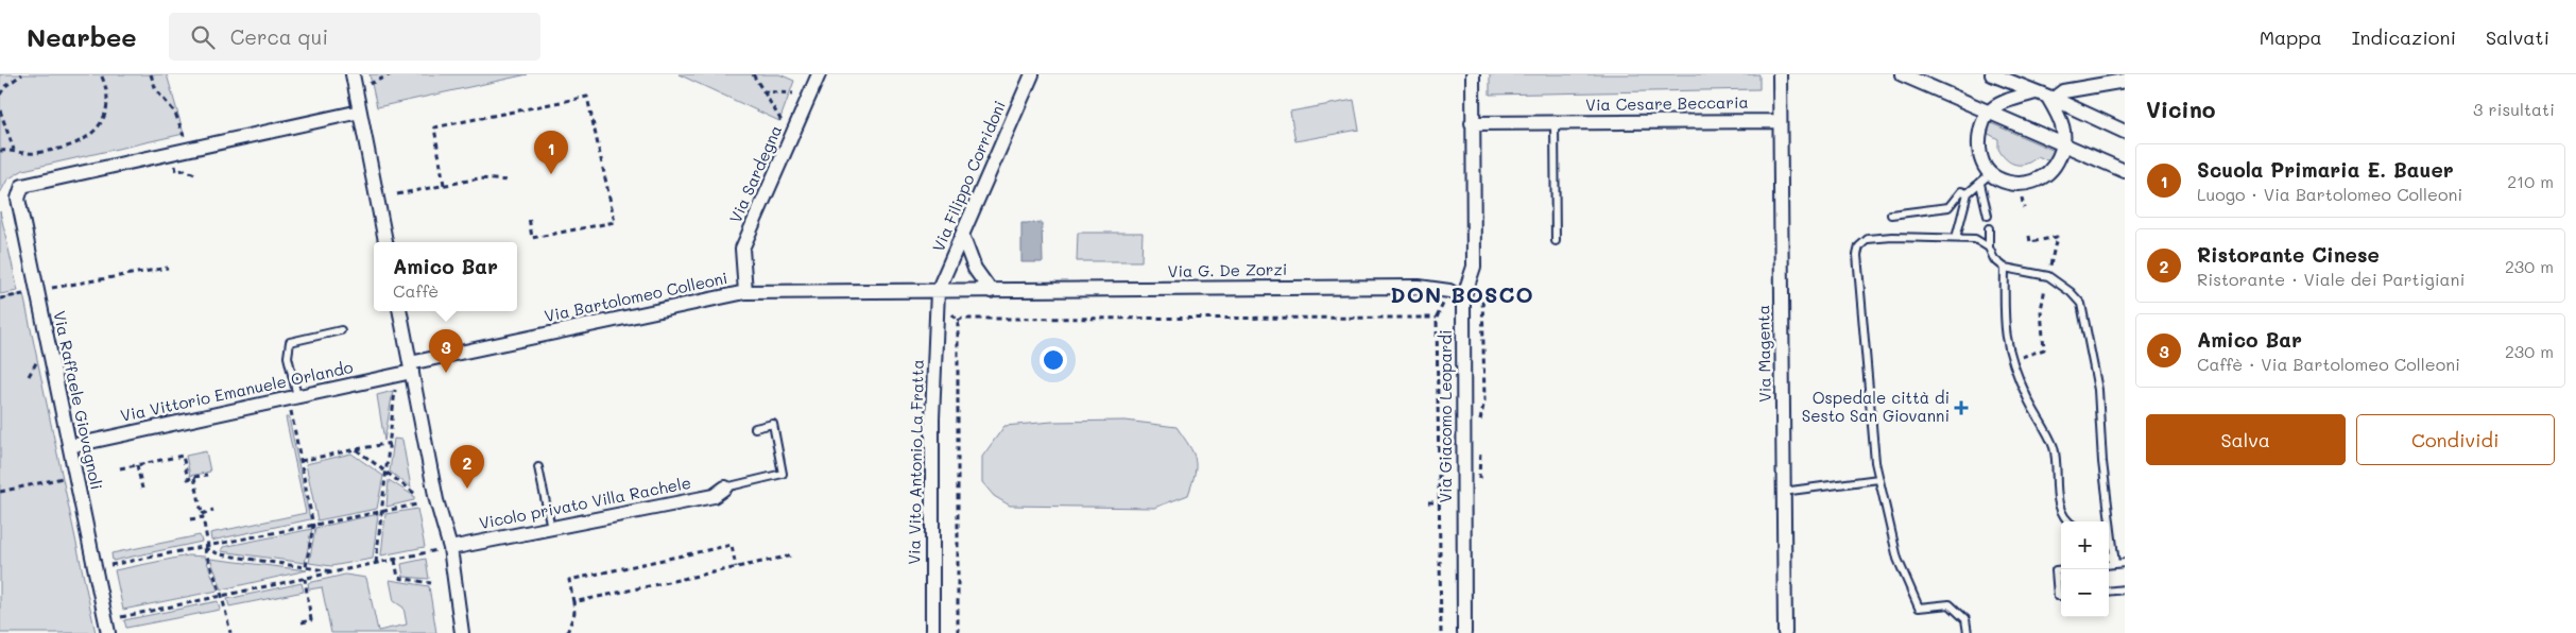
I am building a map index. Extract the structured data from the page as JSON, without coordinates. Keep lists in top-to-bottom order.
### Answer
{
  "streets": {
    "street": [
      "Via Cesare Beccaria",
      "Via Sardegna",
      "Via Filippo Corridoni",
      "Via G. De Zorzi",
      "Via Bartolomeo Colleoni",
      "Via Magenta",
      "Via Vittorio Emanuele Orlando",
      "Via Raffaele Giovagnoli",
      "Via Giacomo Leopardi",
      "Via Vito Antonio La Fratta",
      "Vicolo privato Villa Rachele"
    ]
  },
  "crossings": [
    ["Via Cesare Beccaria", "Via Magenta"],
    ["Via Cesare Beccaria", "Via Giacomo Leopardi"],
    ["Via Sardegna", "Via G. De Zorzi"],
    ["Via Sardegna", "Via Bartolomeo Colleoni"],
    ["Via Filippo Corridoni", "Via G. De Zorzi"],
    ["Via Filippo Corridoni", "Via Vito Antonio La Fratta"],
    ["Via G. De Zorzi", "Via Bartolomeo Colleoni"],
    ["Via G. De Zorzi", "Via Giacomo Leopardi"],
    ["Via G. De Zorzi", "Via Vito Antonio La Fratta"],
    ["Via Bartolomeo Colleoni", "Via Vittorio Emanuele Orlando"],
    ["Via Vittorio Emanuele Orlando", "Via Raffaele Giovagnoli"]
  ],
  "districts": ["DON BOSCO"],
  "places": {
    "health": ["Ospedale città di Sesto San Giovanni"]
  },
  "page": {
    "header": "Nearbee",
    "search": "Cerca qui",
    "nav": ["Mappa", "Indicazioni", "Salvati"],
    "heading": ["Vicino", "3 risultati"],
    "pins": ["1", "3", "2"],
    "list": [
      {
        "mark": "1",
        "name": "Scuola Primaria E. Bauer",
        "note": "Luogo · Via Bartolomeo Colleoni",
        "value": "210 m"
      },
      {
        "mark": "2",
        "name": "Ristorante Cinese",
        "note": "Ristorante · Viale dei Partigiani",
        "value": "230 m"
      },
      {
        "mark": "3",
        "name": "Amico Bar",
        "note": "Caffè · Via Bartolomeo Colleoni",
        "value": "230 m"
      }
    ],
    "popup": ["Amico Bar", "Caffè"],
    "buttons": ["Salva", "Condividi"],
    "map_buttons": ["+", "−"]
  }
}
